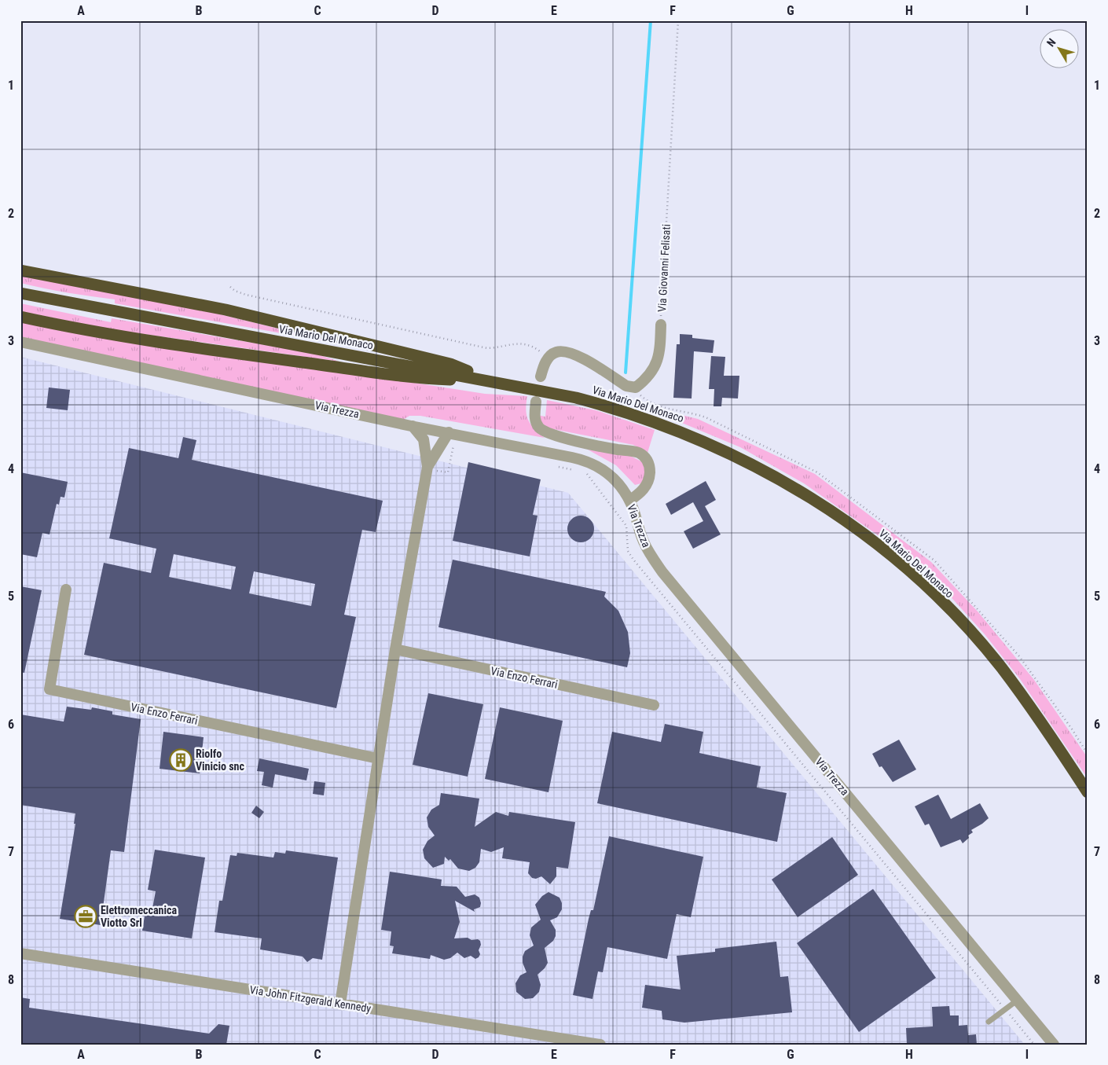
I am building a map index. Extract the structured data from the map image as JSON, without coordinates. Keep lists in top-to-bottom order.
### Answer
{
  "streets": {
    "highway": ["Via Mario Del Monaco"],
    "street": [
      "Via Giovanni Felisati",
      "Via Trezza",
      "Via Enzo Ferrari",
      "Via John Fitzgerald Kennedy"
    ]
  },
  "places": {
    "building": ["Riolfo Vinicio snc"],
    "office": ["Elettromeccanica Viotto Srl"]
  },
  "north": "top left",
  "grid": {
    "columns": [
      "A",
      "B",
      "C",
      "D",
      "E",
      "F",
      "G",
      "H",
      "I"
    ],
    "rows": [
      "1",
      "2",
      "3",
      "4",
      "5",
      "6",
      "7",
      "8"
    ]
  }
}
